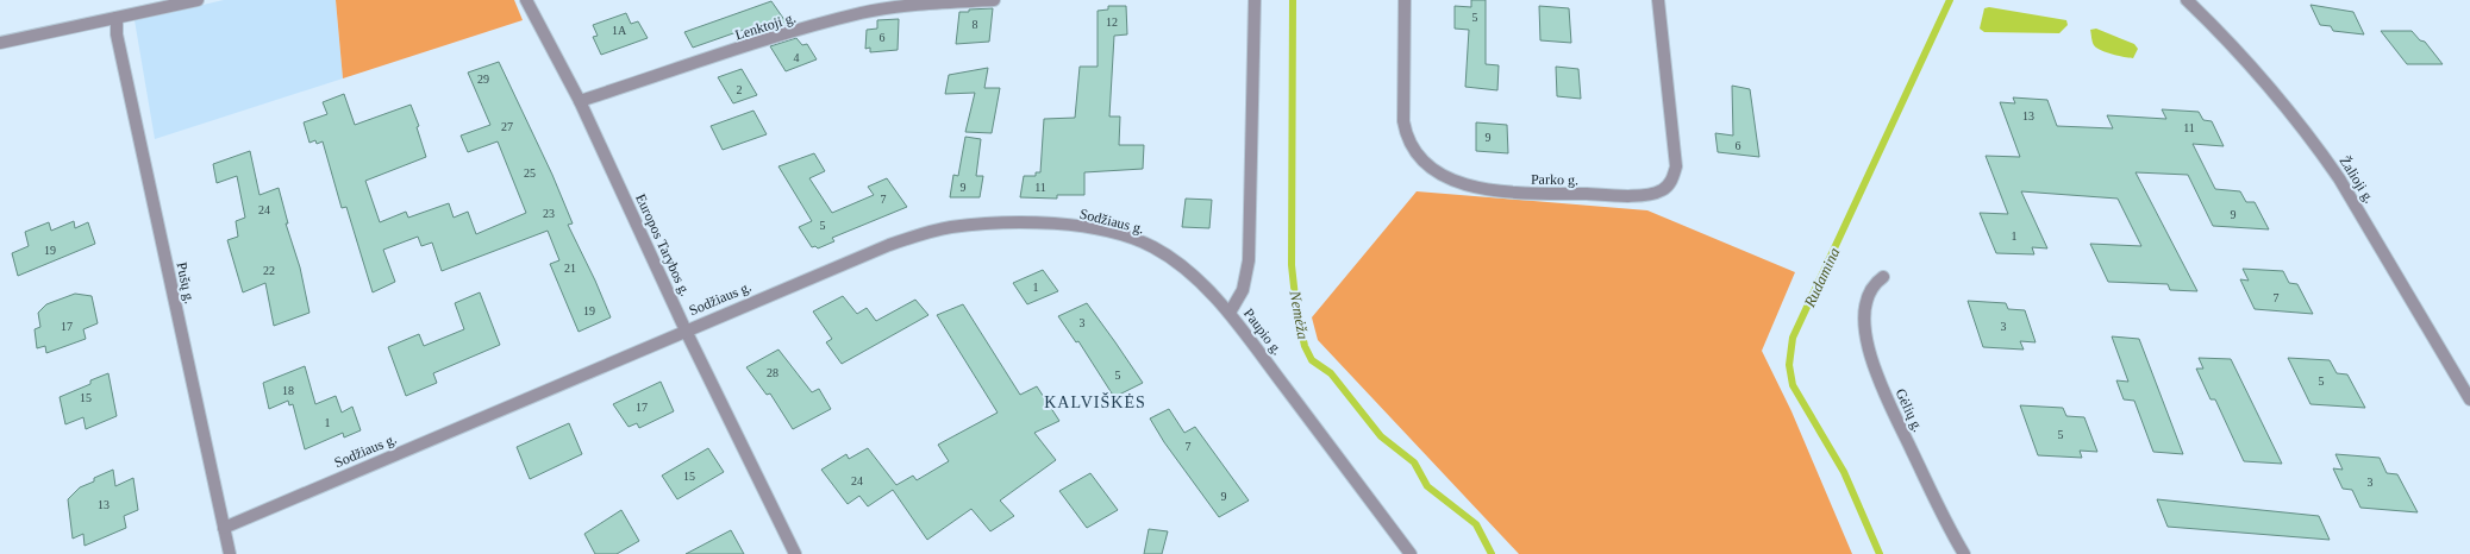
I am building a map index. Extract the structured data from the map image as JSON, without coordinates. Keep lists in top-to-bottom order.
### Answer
{
  "streets": {
    "street": [
      "Lenktoji g.",
      "Parko g.",
      "Žalioji g.",
      "Sodžiaus g.",
      "Europos Tarybos g.",
      "Pušų g.",
      "Paupio g.",
      "Gėlių g."
    ]
  },
  "crossings": [
    ["Lenktoji g.", "Europos Tarybos g."],
    ["Sodžiaus g.", "Europos Tarybos g."],
    ["Sodžiaus g.", "Pušų g."],
    ["Sodžiaus g.", "Paupio g."]
  ],
  "districts": ["KALVIŠKĖS"],
  "water": ["Rudamina", "Nemėža"],
  "house_numbers": [
    "5",
    "12",
    "8",
    "1A",
    "6",
    "4",
    "29",
    "2",
    "13",
    "27",
    "11",
    "9",
    "6",
    "25",
    "9",
    "11",
    "7",
    "24",
    "23",
    "9",
    "5",
    "1",
    "19",
    "21",
    "22",
    "1",
    "7",
    "19",
    "3",
    "17",
    "3",
    "28",
    "5",
    "5",
    "18",
    "15",
    "17",
    "1",
    "5",
    "7",
    "15",
    "24",
    "3",
    "9",
    "13"
  ]
}
